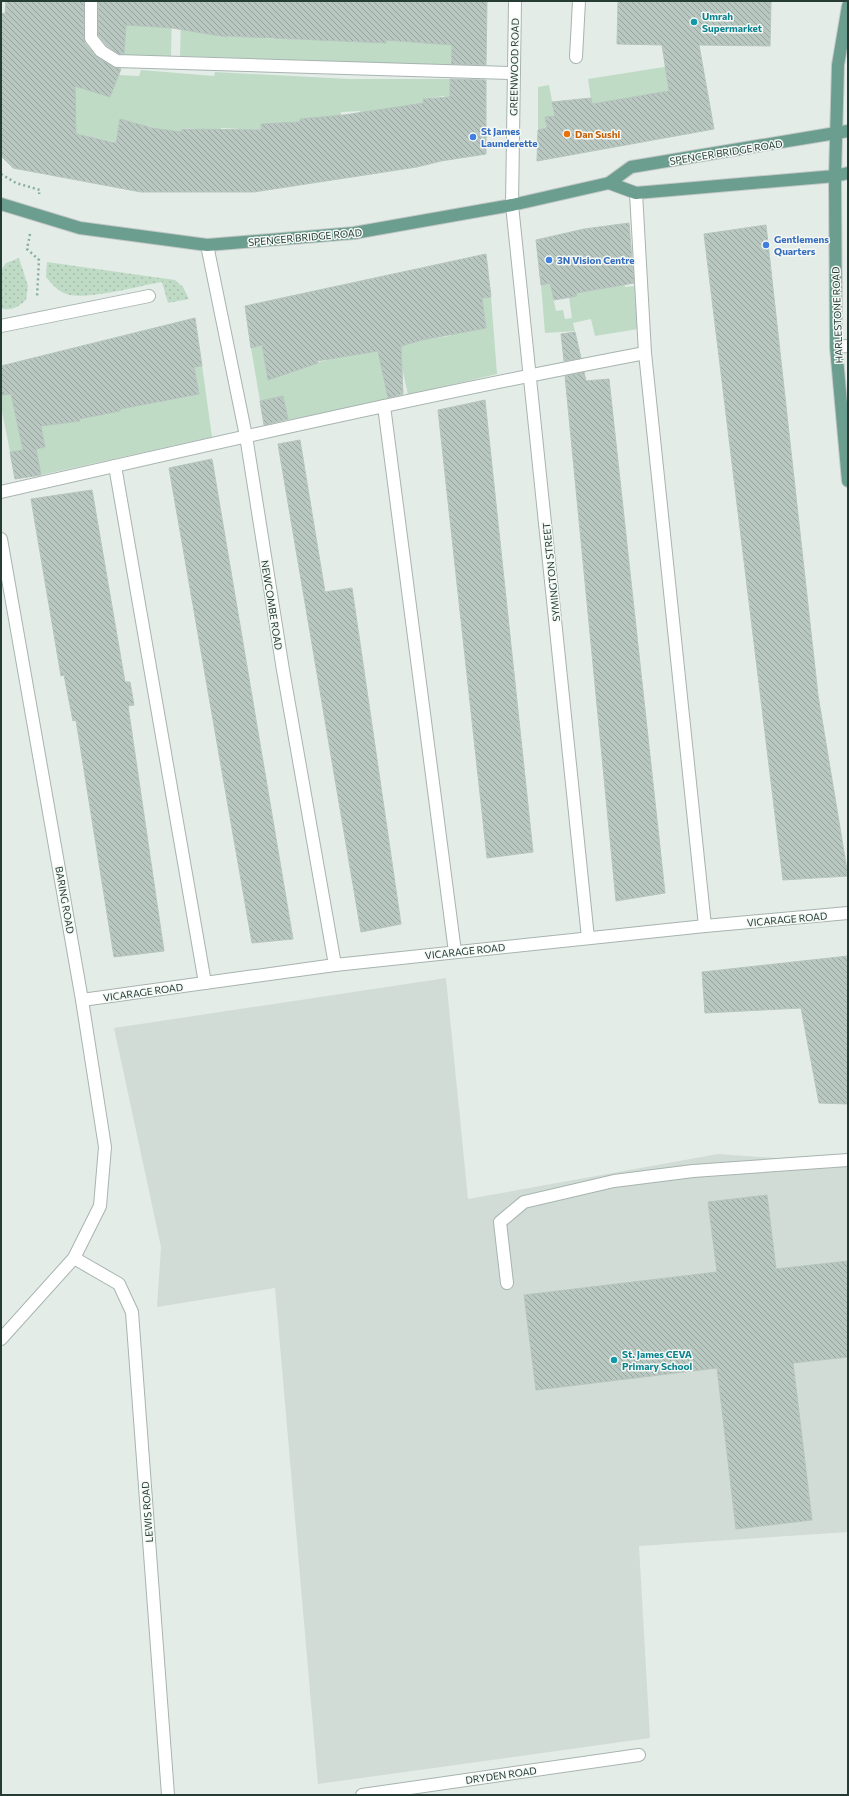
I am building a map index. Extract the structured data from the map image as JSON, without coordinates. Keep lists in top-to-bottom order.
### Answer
{
  "streets": {
    "main road": ["SPENCER BRIDGE ROAD", "HARLESTONE ROAD"],
    "street": [
      "GREENWOOD ROAD",
      "SYMINGTON STREET",
      "NEWCOMBE ROAD",
      "BARING ROAD",
      "VICARAGE ROAD",
      "LEWIS ROAD",
      "DRYDEN ROAD"
    ]
  },
  "crossings": [
    ["GREENWOOD ROAD", "SPENCER BRIDGE ROAD"],
    ["GREENWOOD ROAD", "SYMINGTON STREET"],
    ["SPENCER BRIDGE ROAD", "HARLESTONE ROAD"],
    ["SPENCER BRIDGE ROAD", "SYMINGTON STREET"],
    ["SPENCER BRIDGE ROAD", "NEWCOMBE ROAD"],
    ["SYMINGTON STREET", "VICARAGE ROAD"],
    ["NEWCOMBE ROAD", "VICARAGE ROAD"],
    ["BARING ROAD", "VICARAGE ROAD"],
    ["BARING ROAD", "LEWIS ROAD"]
  ],
  "places": [
    "Umrah Supermarket",
    "Dan Sushi",
    "St James Launderette",
    "Gentlemens Quarters",
    "3N Vision Centre",
    "St. James CEVA Primary School"
  ]
}
